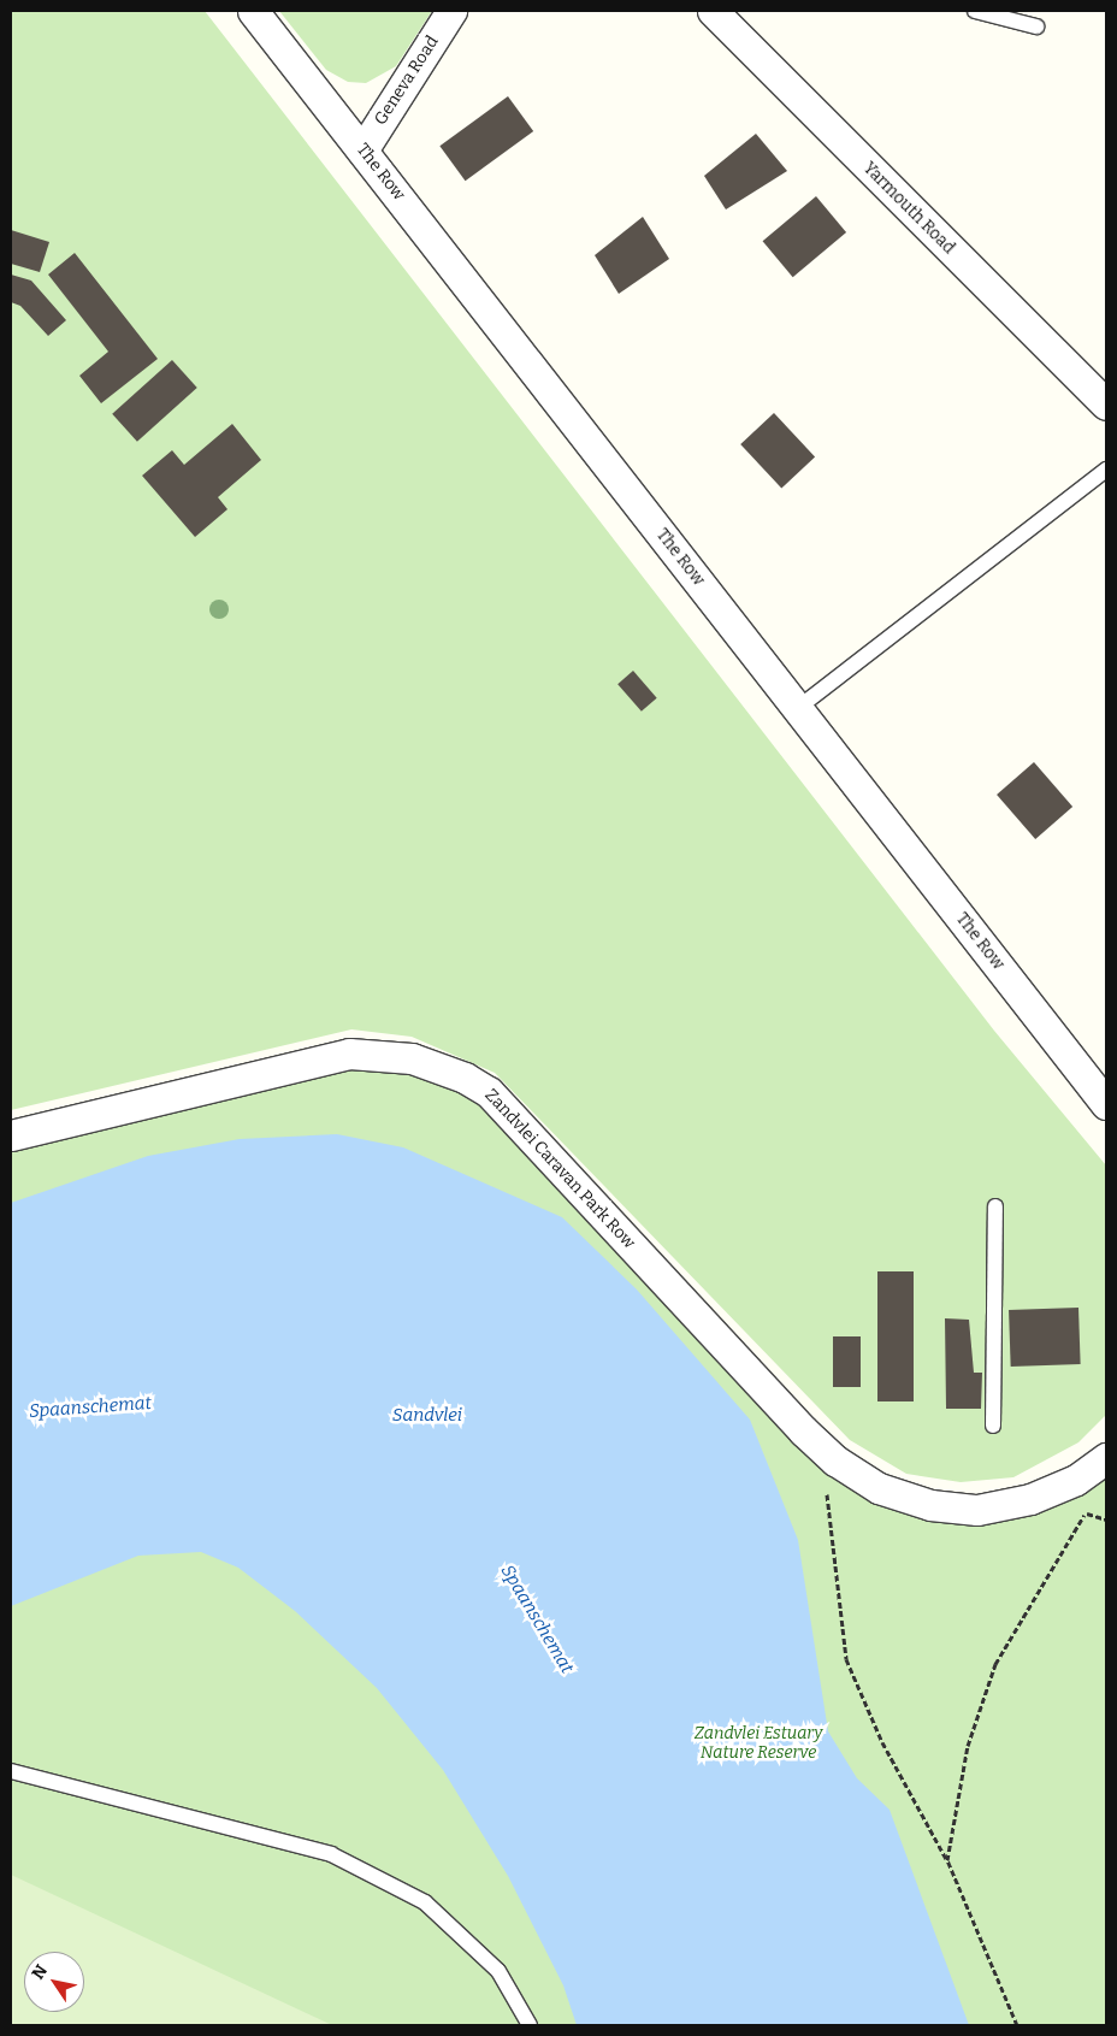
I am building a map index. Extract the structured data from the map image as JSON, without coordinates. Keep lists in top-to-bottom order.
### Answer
{
  "streets": {
    "street": [
      "Geneva Road",
      "The Row",
      "Yarmouth Road",
      "Zandvlei Caravan Park Row"
    ]
  },
  "crossings": [
    ["Geneva Road", "The Row"]
  ],
  "water": ["Spaanschemat", "Sandvlei"],
  "parks": ["Zandvlei Estuary Nature Reserve"],
  "north": "top left"
}
